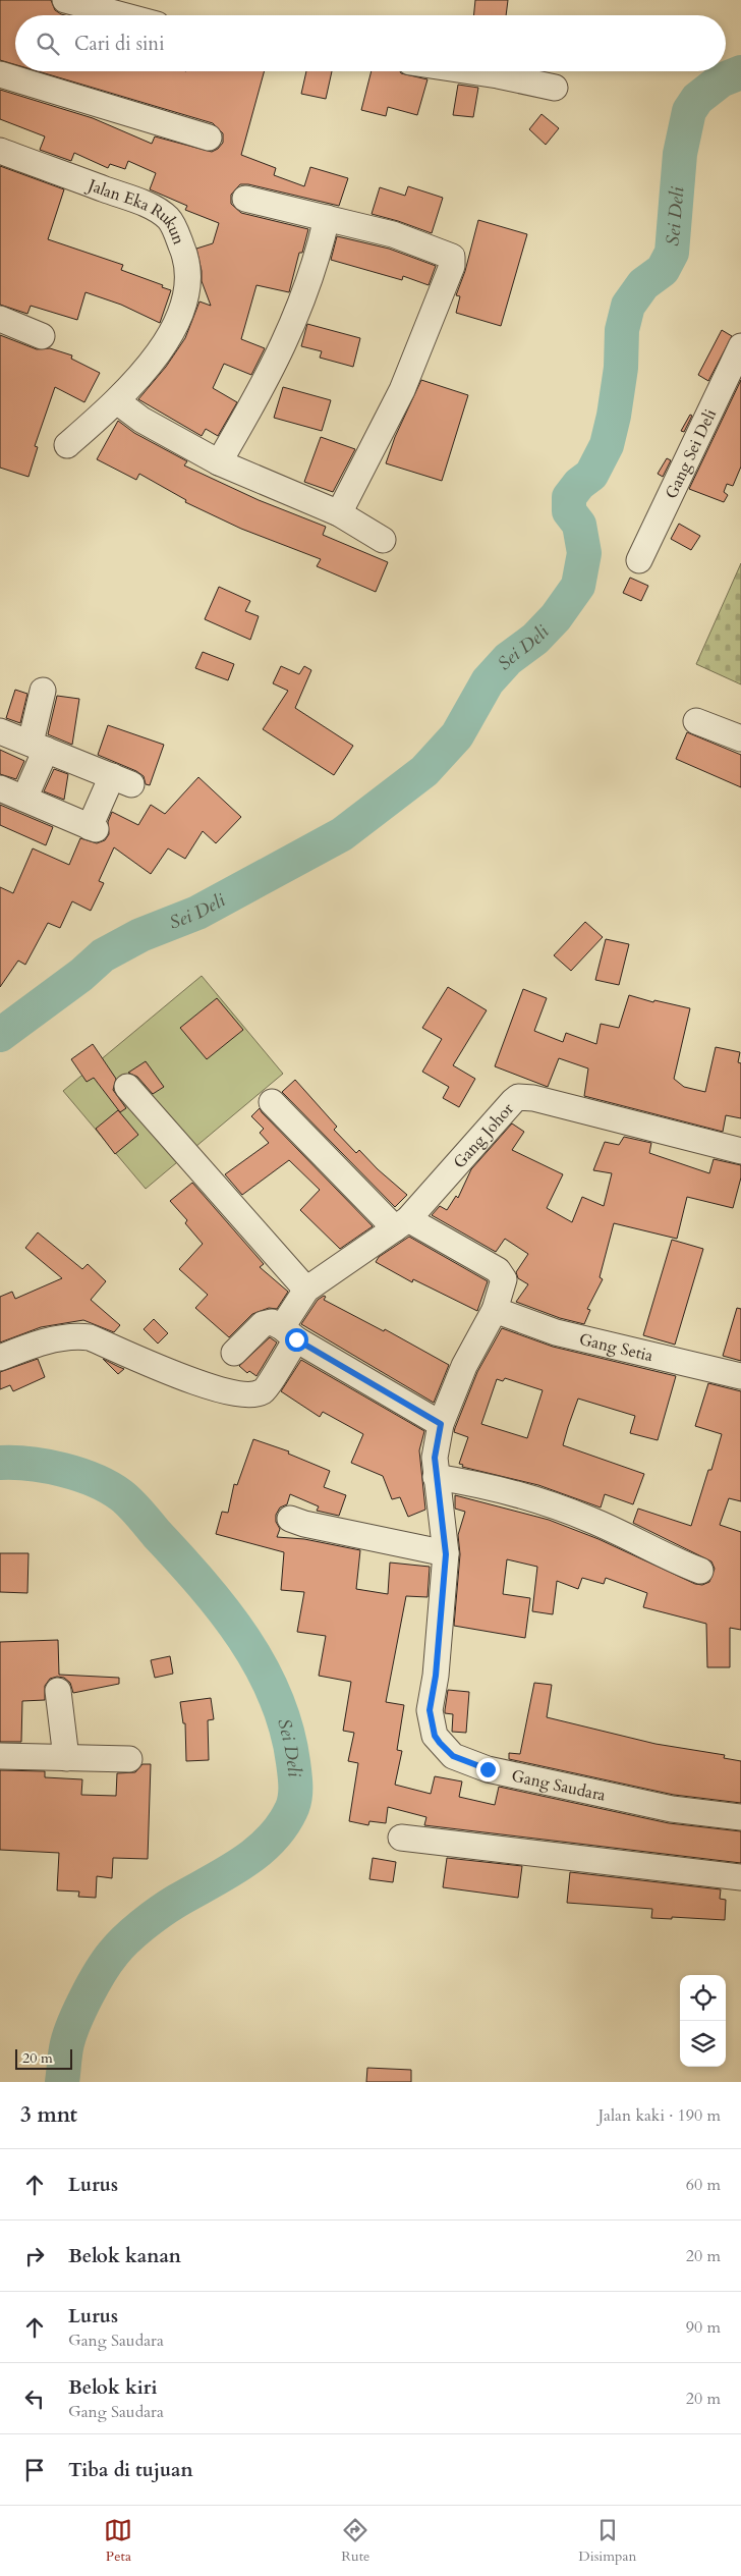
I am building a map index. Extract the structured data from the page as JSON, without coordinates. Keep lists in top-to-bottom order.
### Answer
{
  "streets": {
    "street": [
      "Jalan Eka Rukun",
      "Gang Sei Deli",
      "Gang Johor",
      "Gang Setia",
      "Gang Saudara"
    ]
  },
  "crossings": [
    ["Gang Johor", "Gang Saudara"],
    ["Gang Setia", "Gang Saudara"]
  ],
  "water": ["Sei Deli"],
  "scale_bar": "20 m",
  "page": {
    "search": "Cari di sini",
    "scale": "20 m",
    "heading": ["3 mnt", "Jalan kaki · 190 m"],
    "list": [
      ["Lurus", "60 m"],
      ["Belok kanan", "20 m"],
      ["Lurus", "Gang Saudara", "90 m"],
      ["Belok kiri", "Gang Saudara", "20 m"],
      "Tiba di tujuan"
    ],
    "nav": ["Peta", "Rute", "Disimpan"]
  }
}
